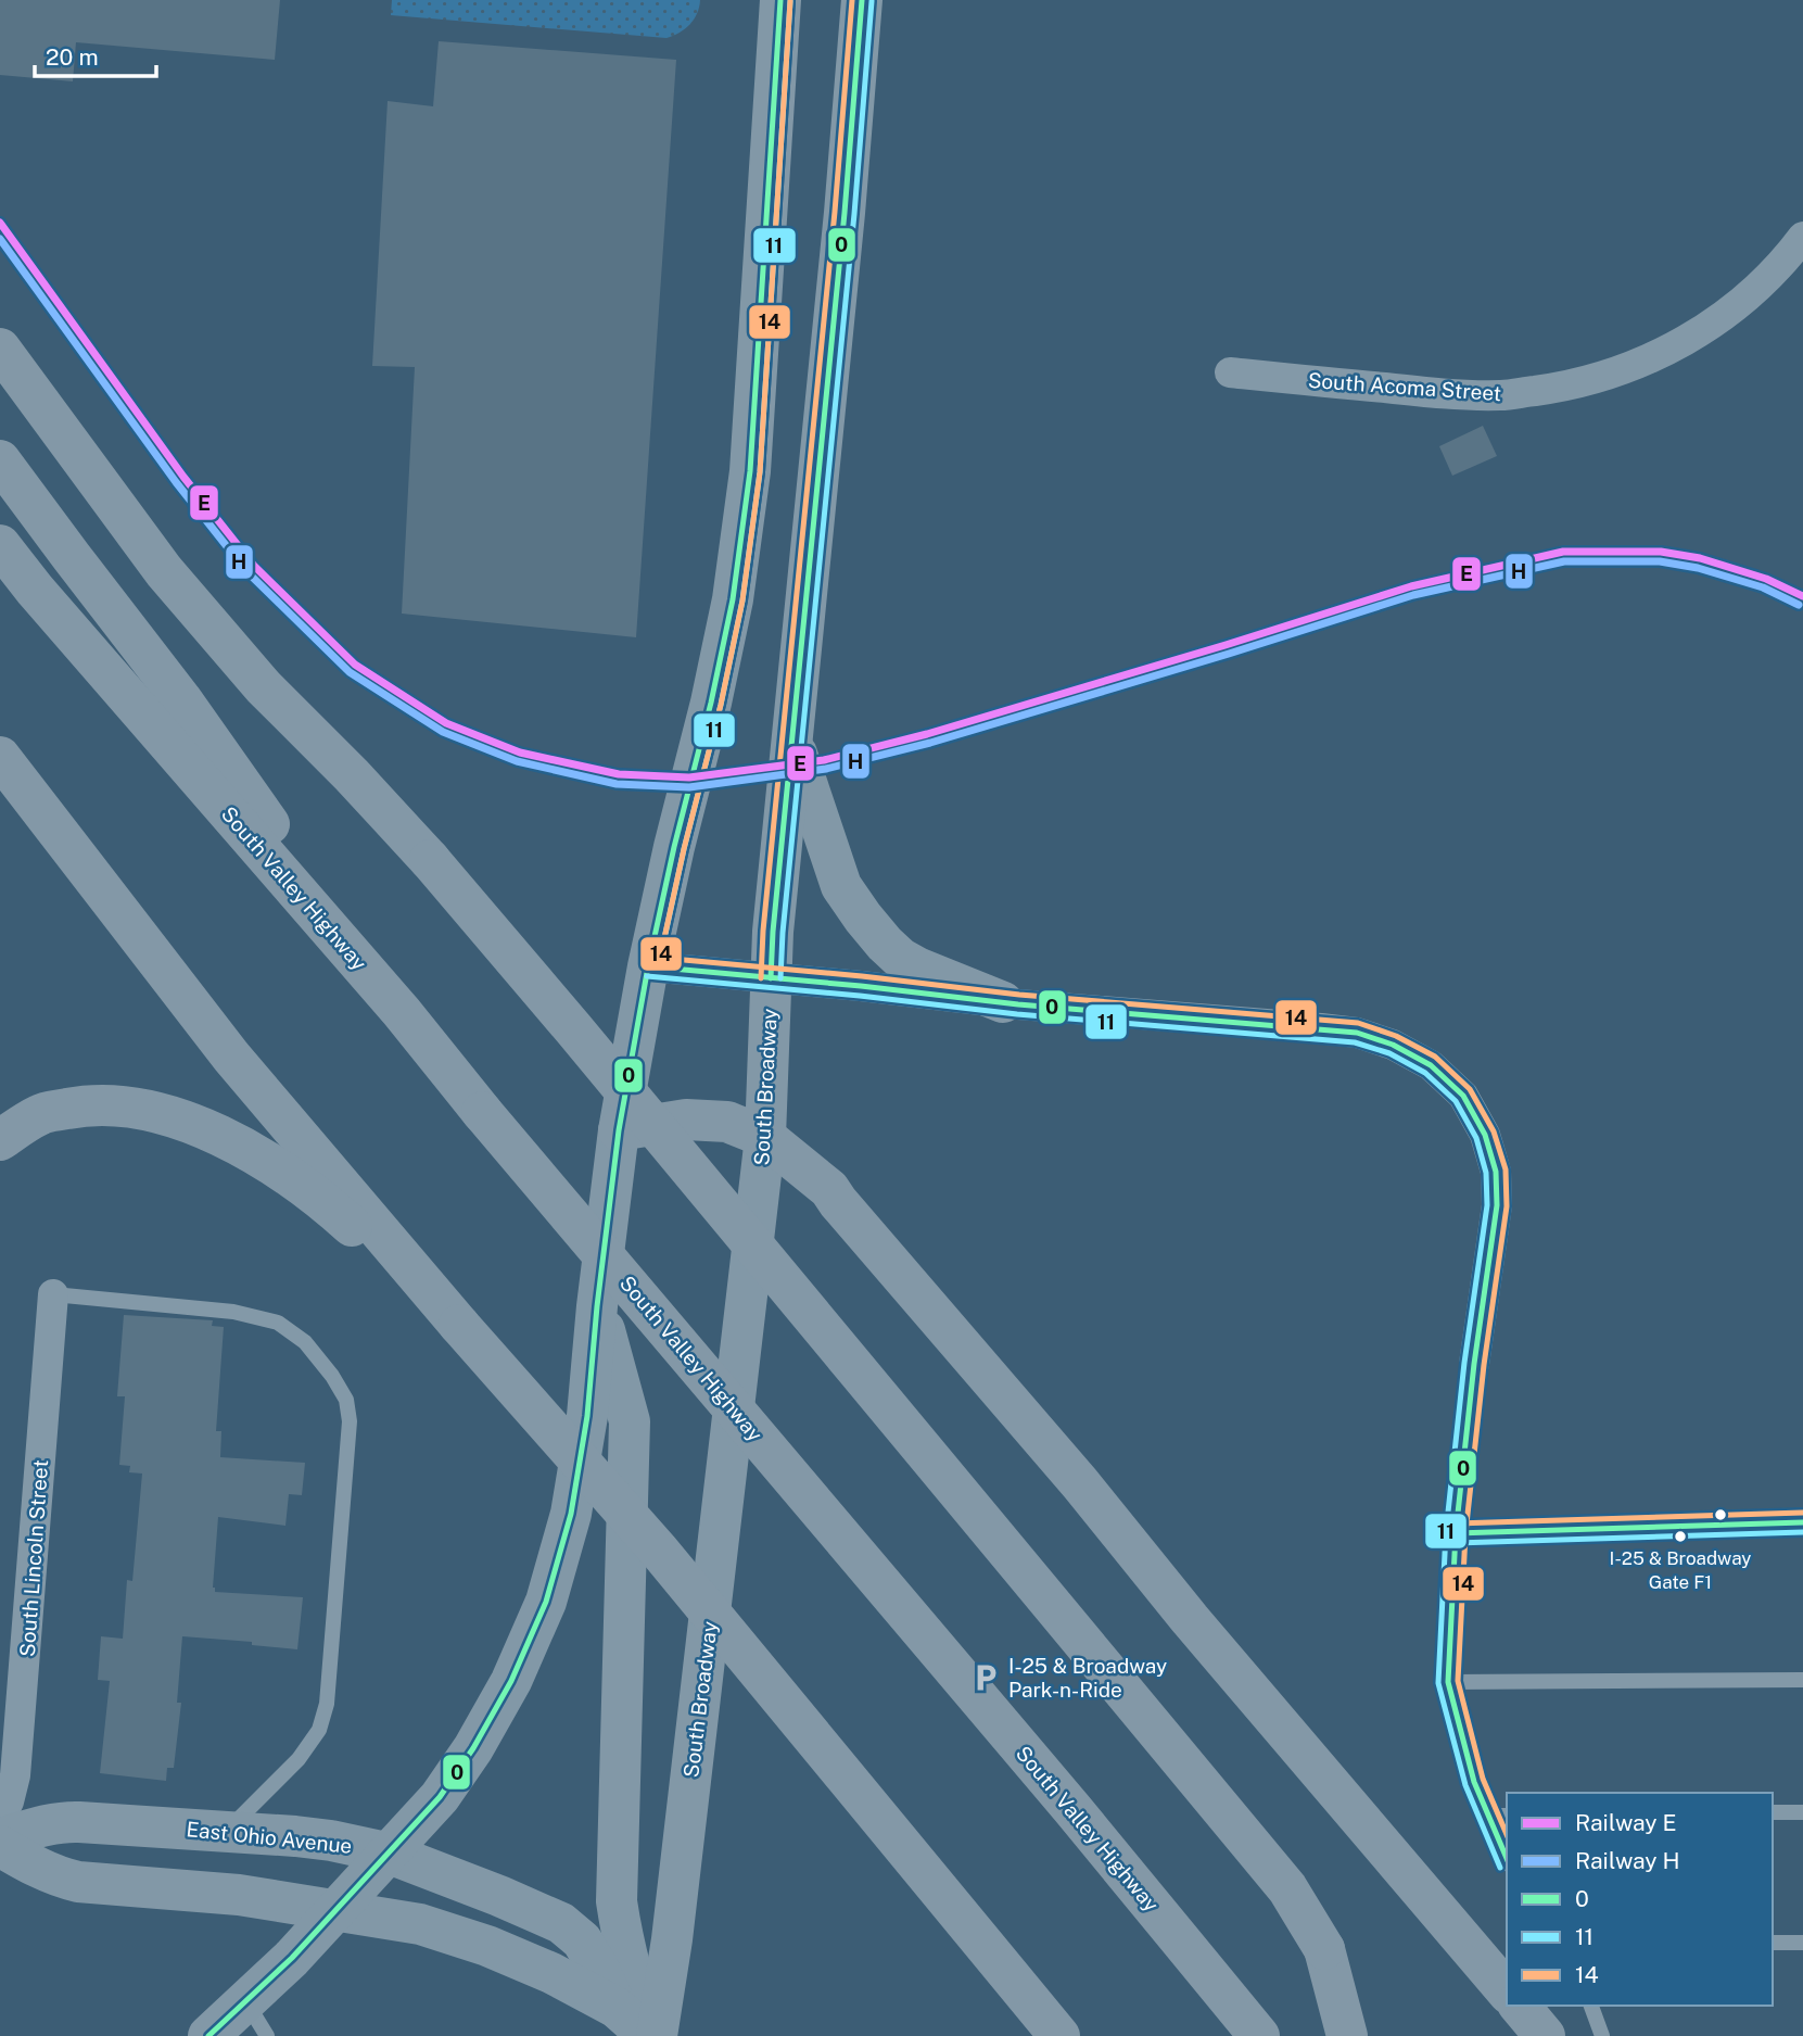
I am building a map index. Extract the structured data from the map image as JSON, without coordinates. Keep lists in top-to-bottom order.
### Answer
{
  "streets": {
    "highway": ["South Valley Highway"],
    "main road": ["South Broadway", "East Ohio Avenue"],
    "street": ["South Acoma Street", "South Lincoln Street"]
  },
  "crossings": [
    ["South Broadway", "East Ohio Avenue"]
  ],
  "places": {
    "other": ["I-25 & Broadway Gate F1"],
    "parking": ["I-25 & Broadway Park-n-Ride"]
  },
  "lines": [
    "transit line 0",
    "transit line 14",
    "transit line 11",
    "rail line E",
    "rail line H"
  ],
  "legend": [
    "Railway E",
    "Railway H",
    "0",
    "11",
    "14"
  ],
  "scale_bar": "20 m"
}
